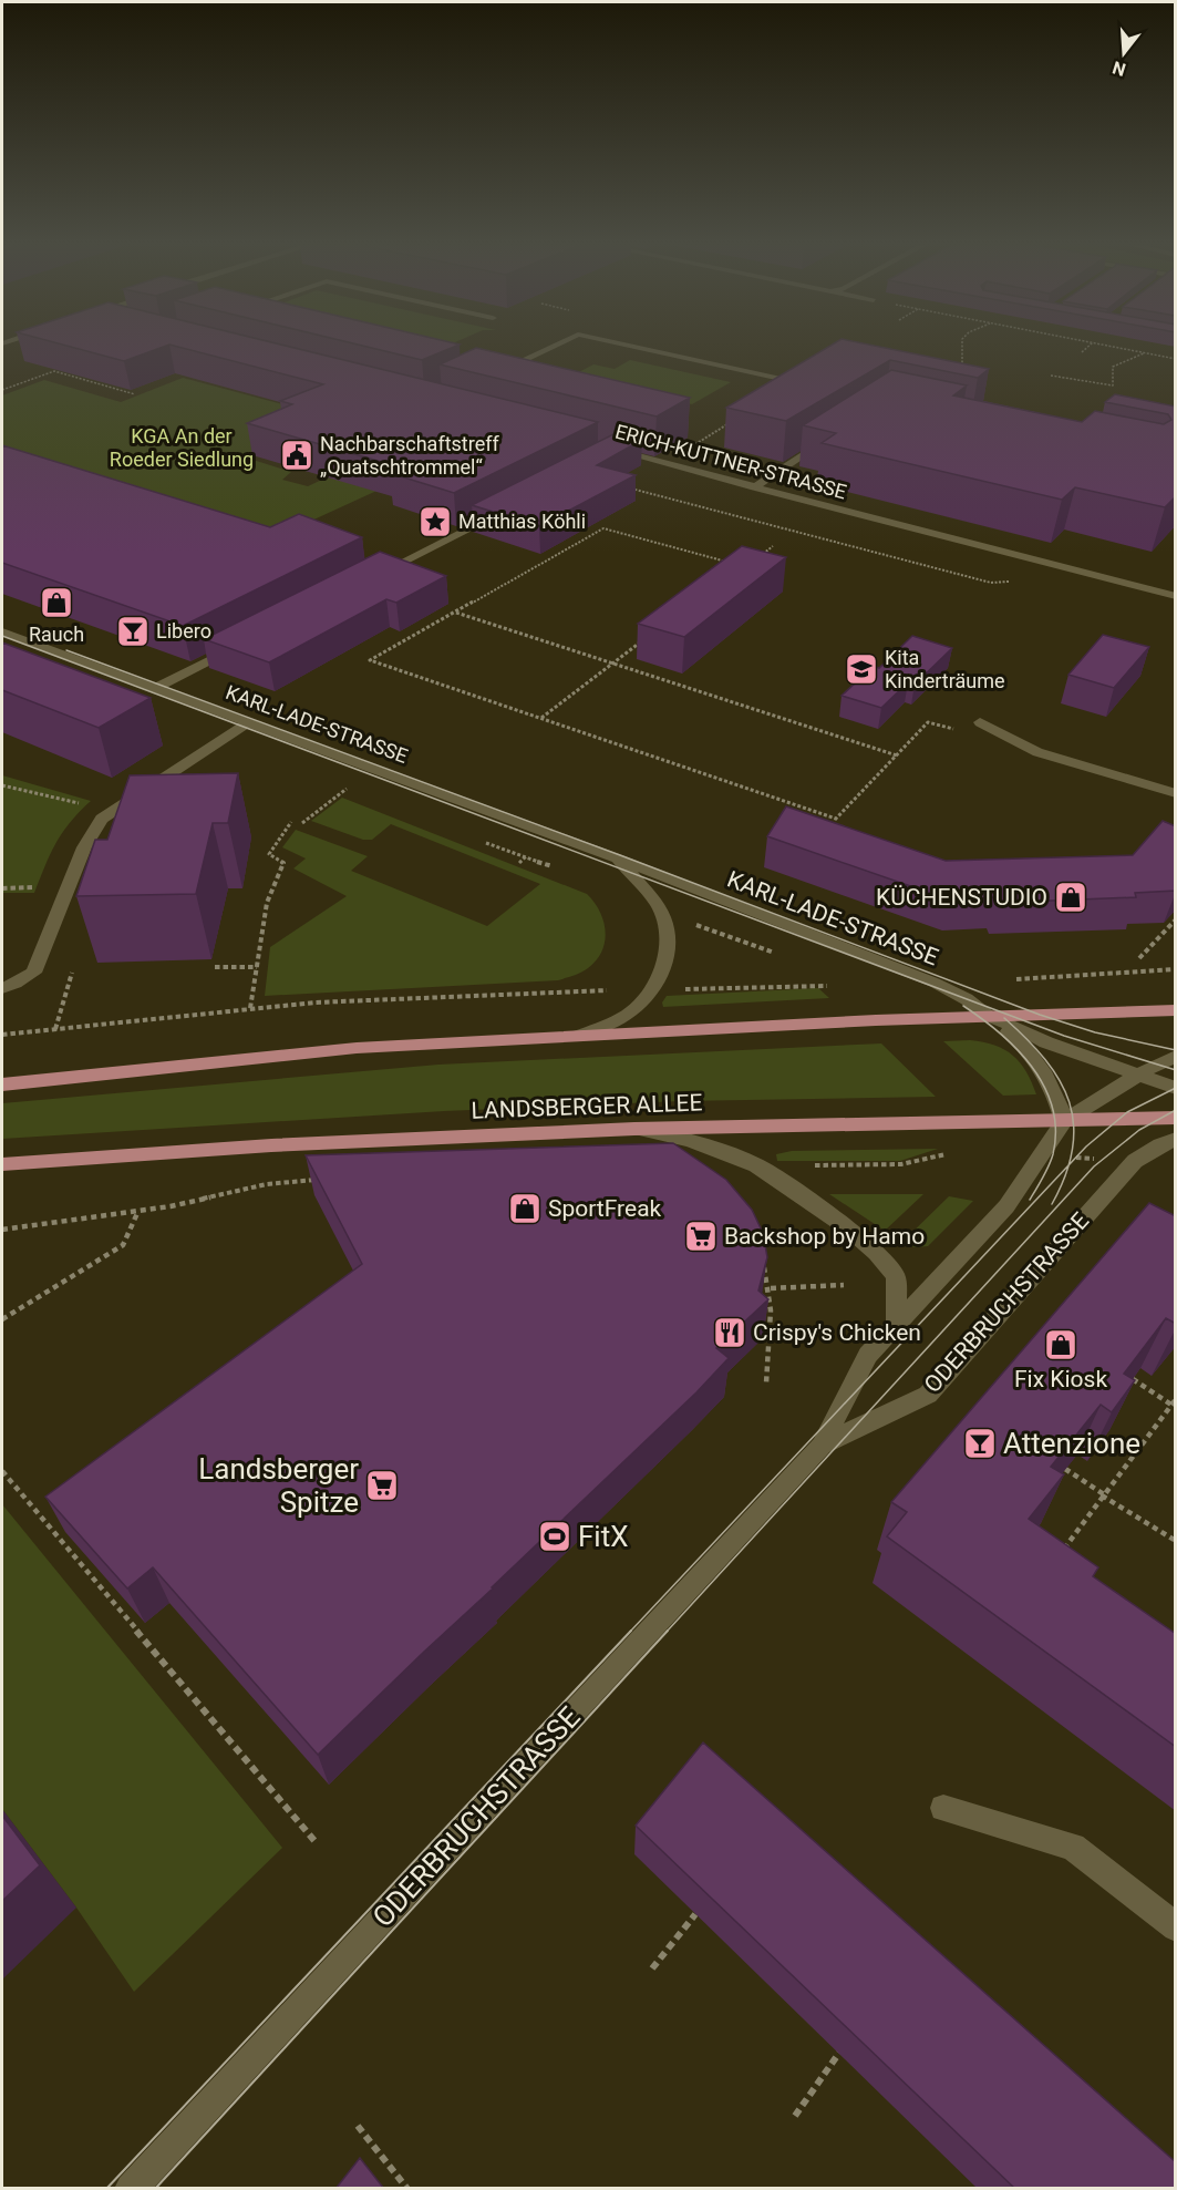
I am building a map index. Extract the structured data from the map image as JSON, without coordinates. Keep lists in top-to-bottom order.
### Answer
{
  "streets": {
    "main road": ["LANDSBERGER ALLEE"],
    "street": ["ERICH-KUTTNER-STRASSE", "KARL-LADE-STRASSE", "ODERBRUCHSTRASSE"]
  },
  "crossings": [
    ["LANDSBERGER ALLEE", "ODERBRUCHSTRASSE"]
  ],
  "parks": ["KGA An der Roeder Siedlung"],
  "places": {
    "public building": ["Nachbarschaftstreff „Quatschtrommel“"],
    "place": ["Matthias Köhli"],
    "shop": [
      "Rauch",
      "KÜCHENSTUDIO",
      "SportFreak",
      "Fix Kiosk"
    ],
    "bar": ["Libero", "Attenzione"],
    "school or university": ["Kita Kinderträume"],
    "supermarket": ["Backshop by Hamo", "Landsberger Spitze"],
    "restaurant": ["Crispy's Chicken"],
    "sports": ["FitX"]
  },
  "north": "bottom"
}
